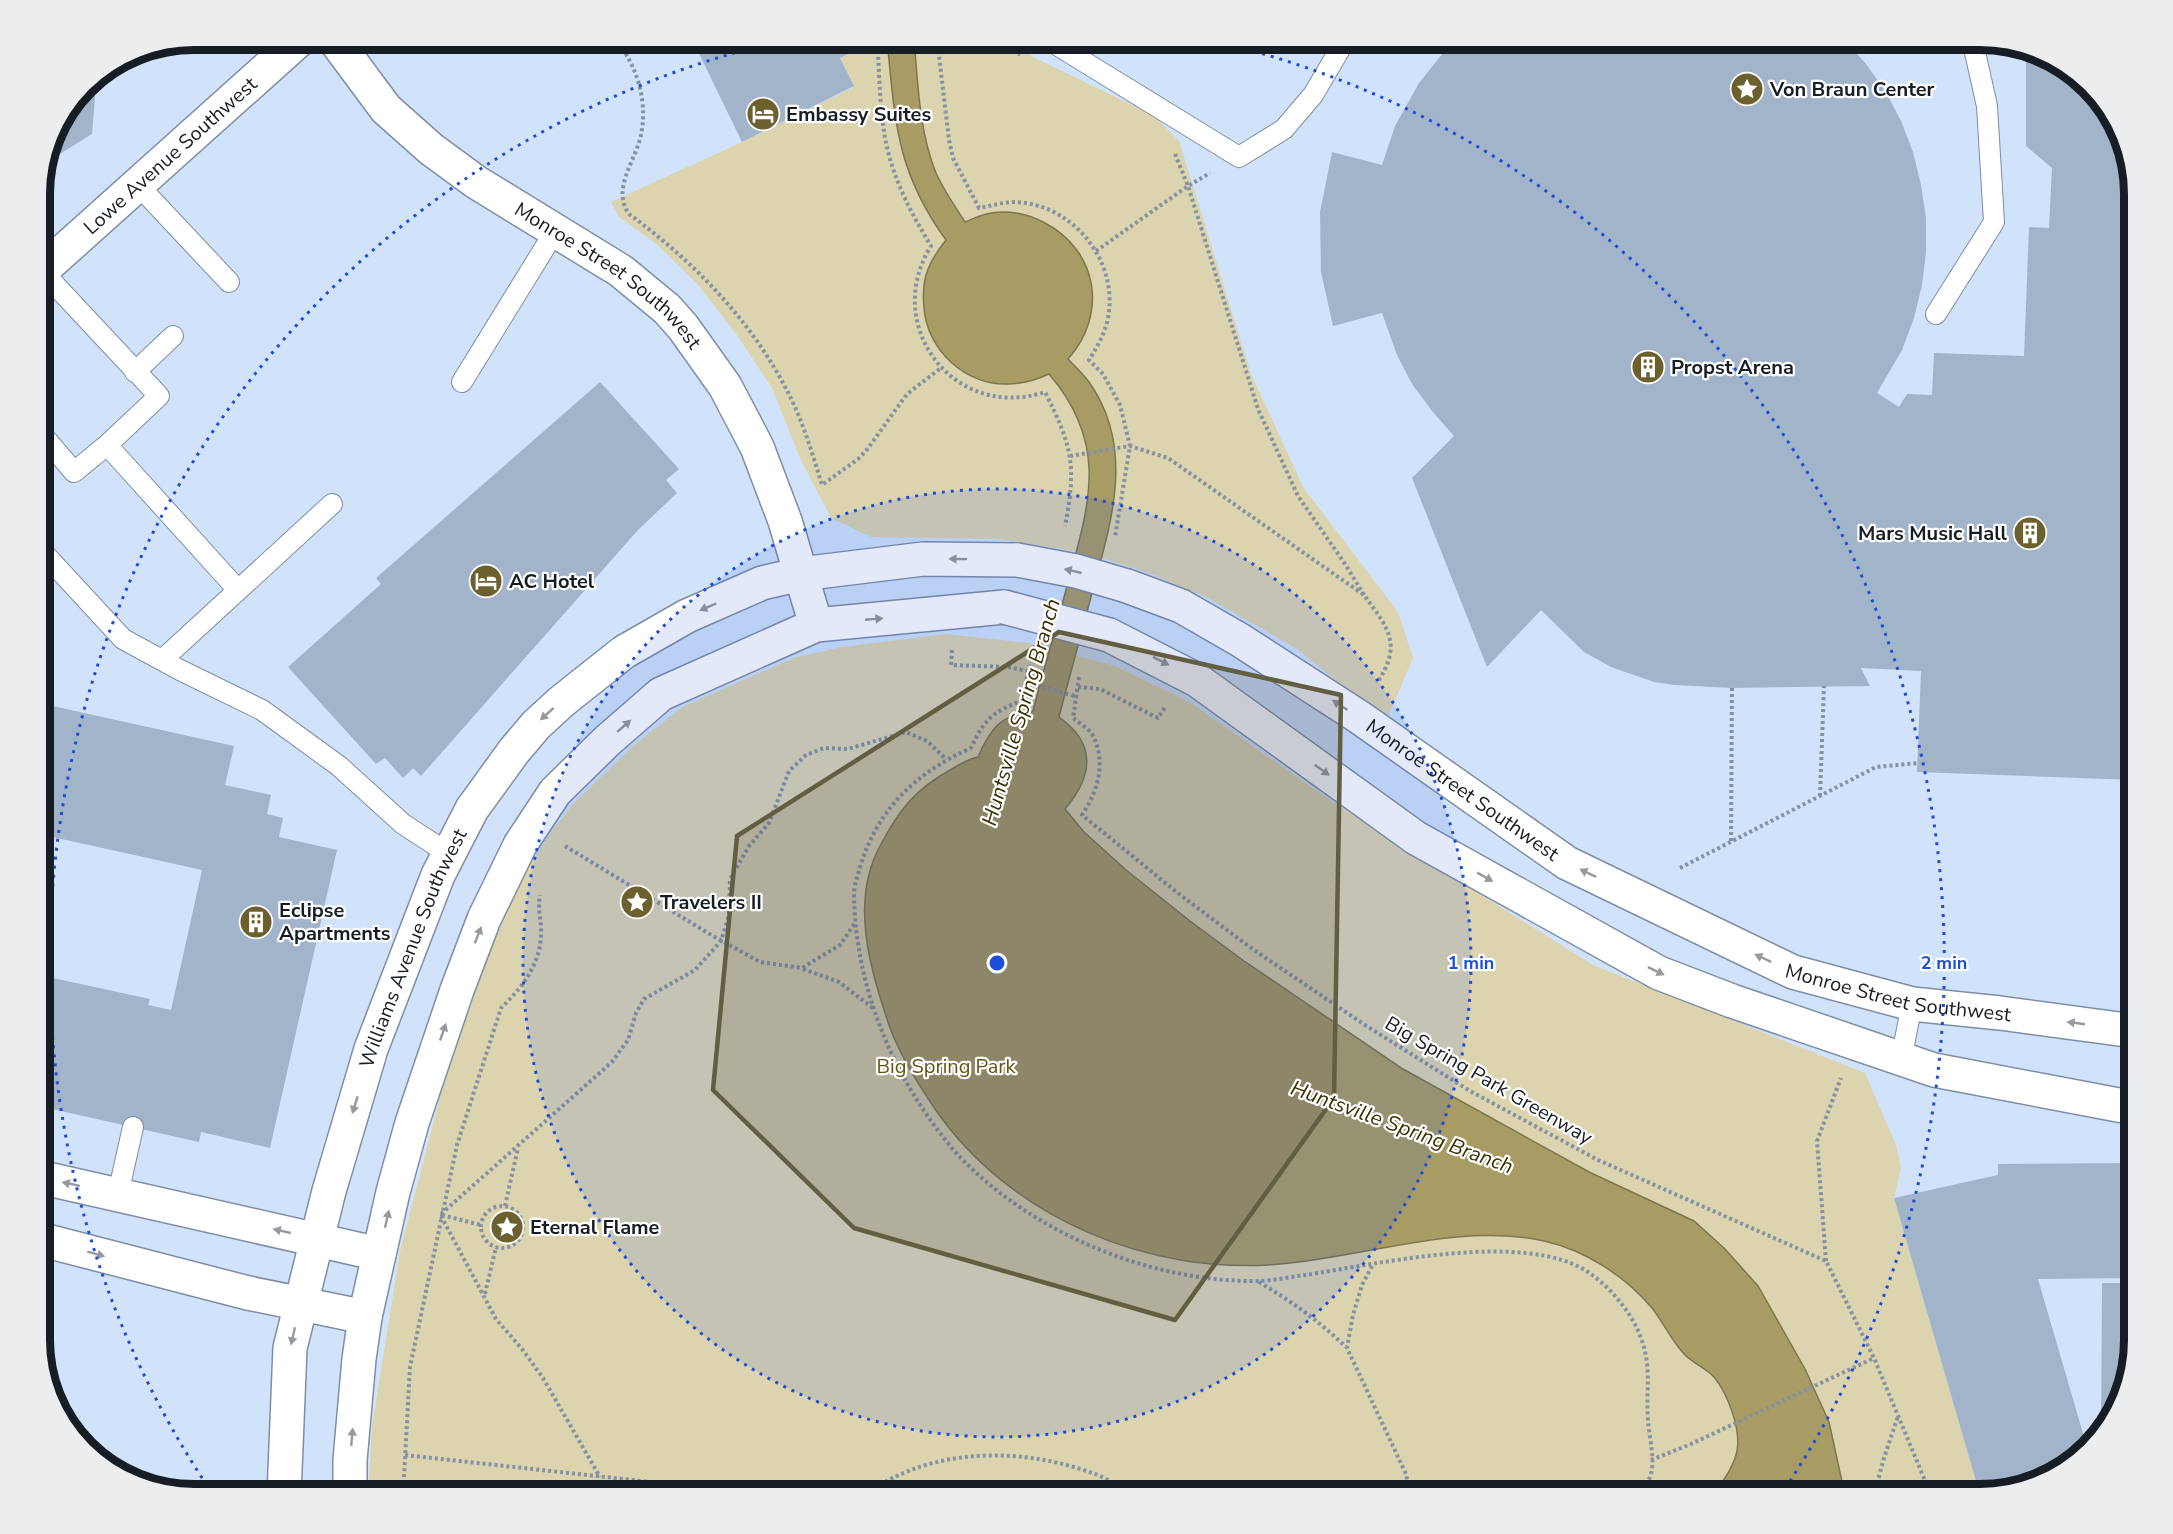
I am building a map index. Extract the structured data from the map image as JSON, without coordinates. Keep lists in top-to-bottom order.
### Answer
{
  "streets": {
    "street": ["Lowe Avenue Southwest", "Monroe Street Southwest", "Williams Avenue Southwest"],
    "path": ["Big Spring Park Greenway"]
  },
  "crossings": [
    ["Monroe Street Southwest", "Williams Avenue Southwest"]
  ],
  "water": ["Huntsville Spring Branch"],
  "parks": ["Big Spring Park"],
  "places": {
    "place": ["Von Braun Center", "Travelers II", "Eternal Flame"],
    "hotel": ["Embassy Suites", "AC Hotel"],
    "building": ["Propst Arena", "Mars Music Hall", "Eclipse Apartments"]
  },
  "rings": ["1 min", "2 min"]
}
